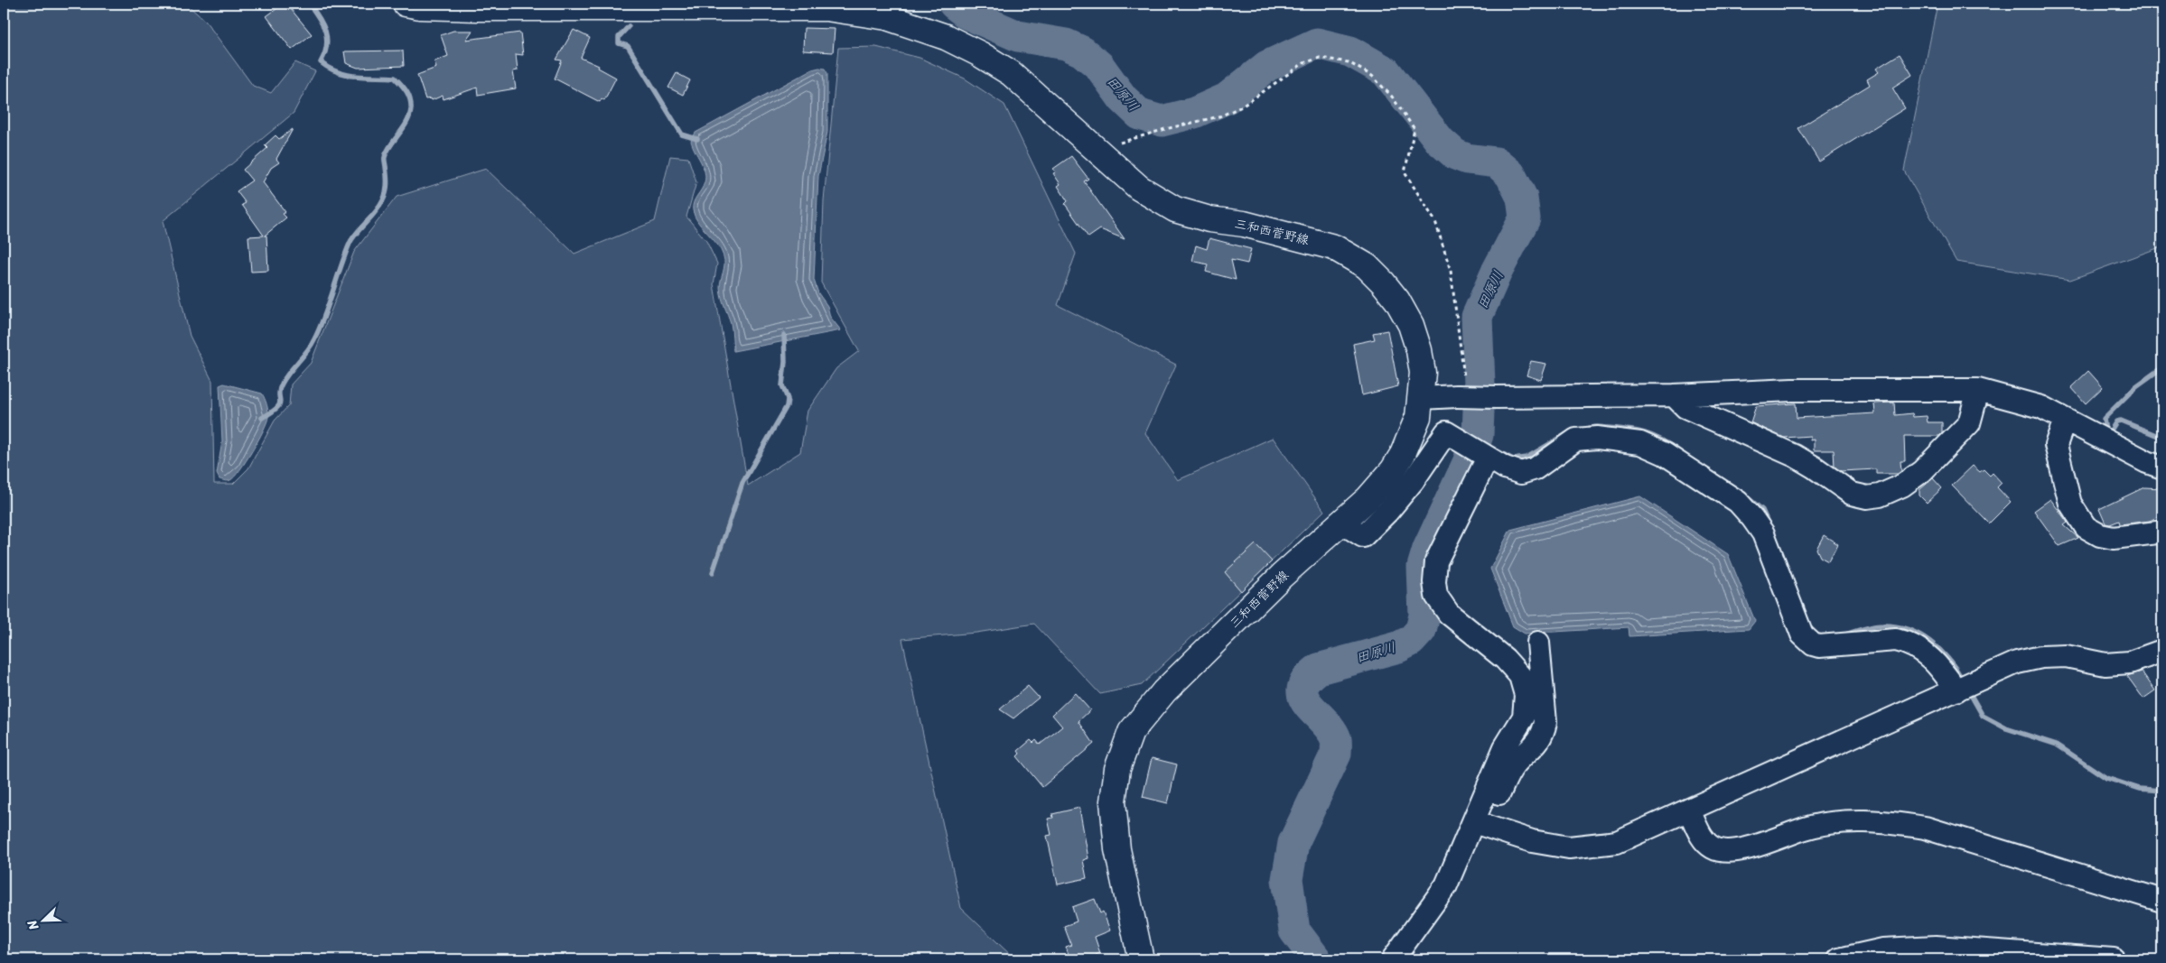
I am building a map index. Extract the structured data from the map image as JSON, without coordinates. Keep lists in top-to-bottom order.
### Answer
{
  "streets": {
    "main road": ["三和西菅野線"]
  },
  "water": ["田原川"],
  "north": "bottom left"
}
